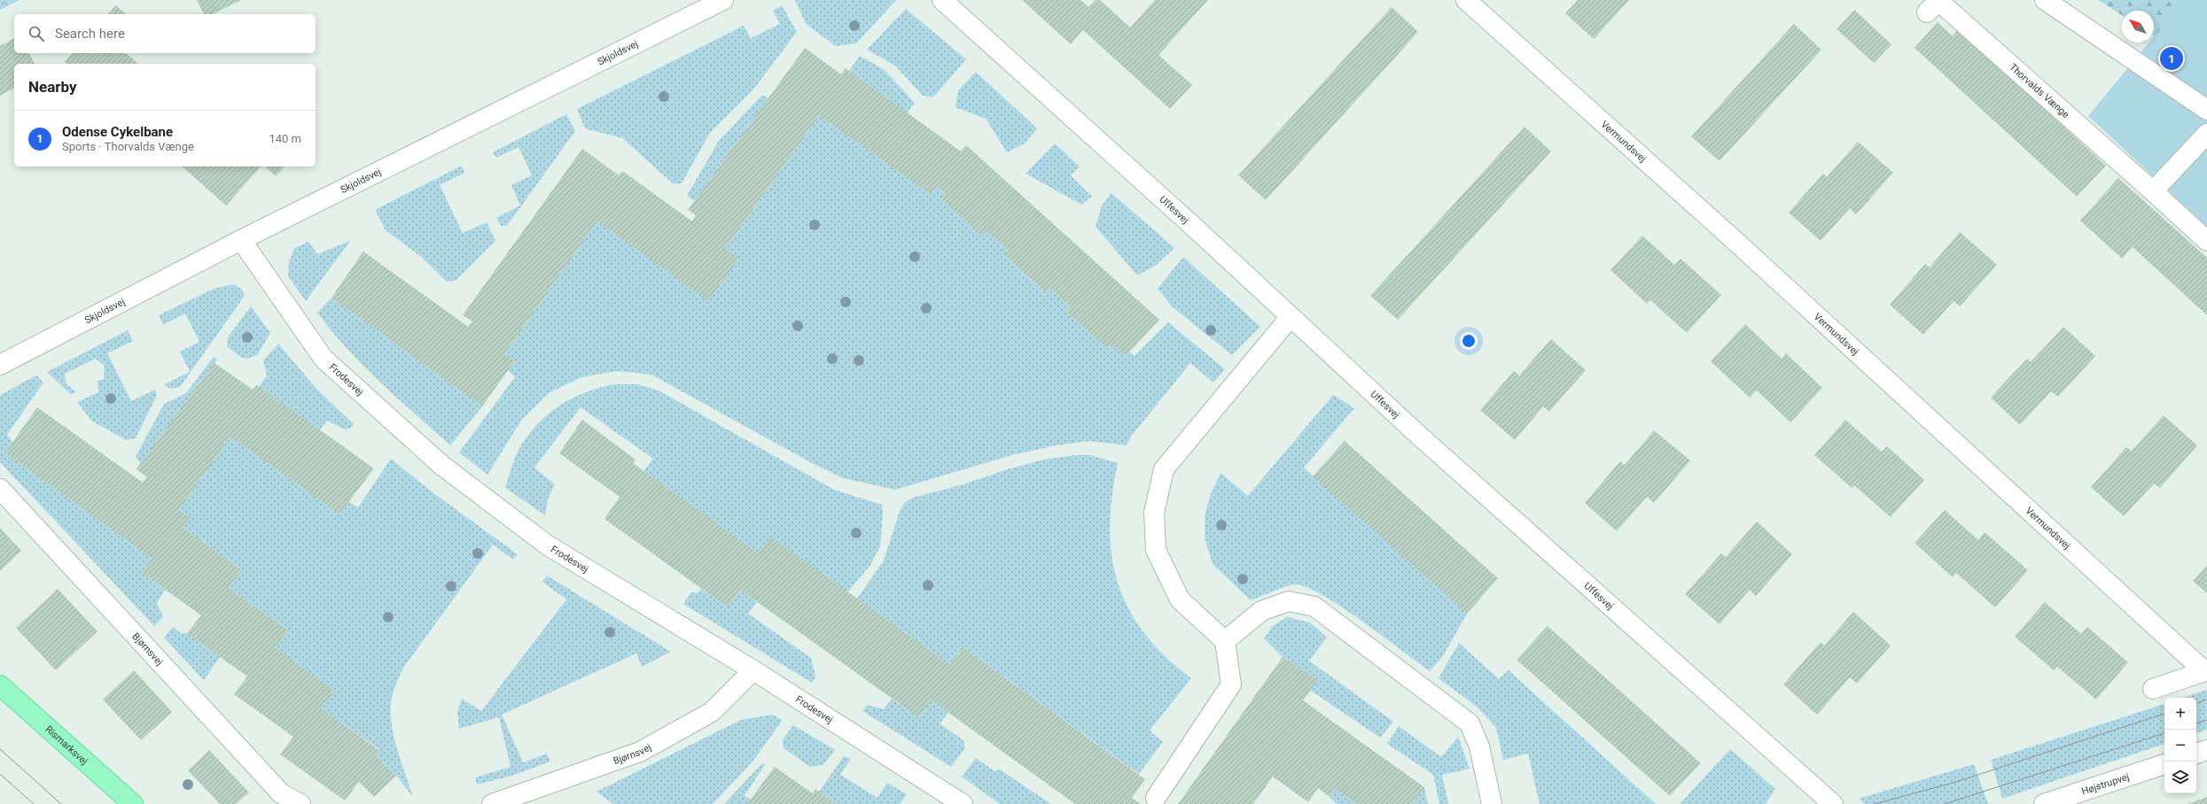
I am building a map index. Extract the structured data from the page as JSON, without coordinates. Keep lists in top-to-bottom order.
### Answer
{
  "streets": {
    "main road": ["Rismarksvej"],
    "street": [
      "Skjoldsvej",
      "Thorvalds Vænge",
      "Vermundsvej",
      "Uffesvej",
      "Frodesvej",
      "Bjørnsvej",
      "Højstrupvej"
    ]
  },
  "crossings": [
    ["Skjoldsvej", "Frodesvej"],
    ["Frodesvej", "Bjørnsvej"]
  ],
  "north": "top left",
  "page": {
    "search": "Search here",
    "pins": "1",
    "heading": "Nearby",
    "list": [
      {
        "mark": "1",
        "name": "Odense Cykelbane",
        "note": "Sports · Thorvalds Vænge",
        "value": "140 m"
      }
    ],
    "map_buttons": ["+", "−"]
  }
}
